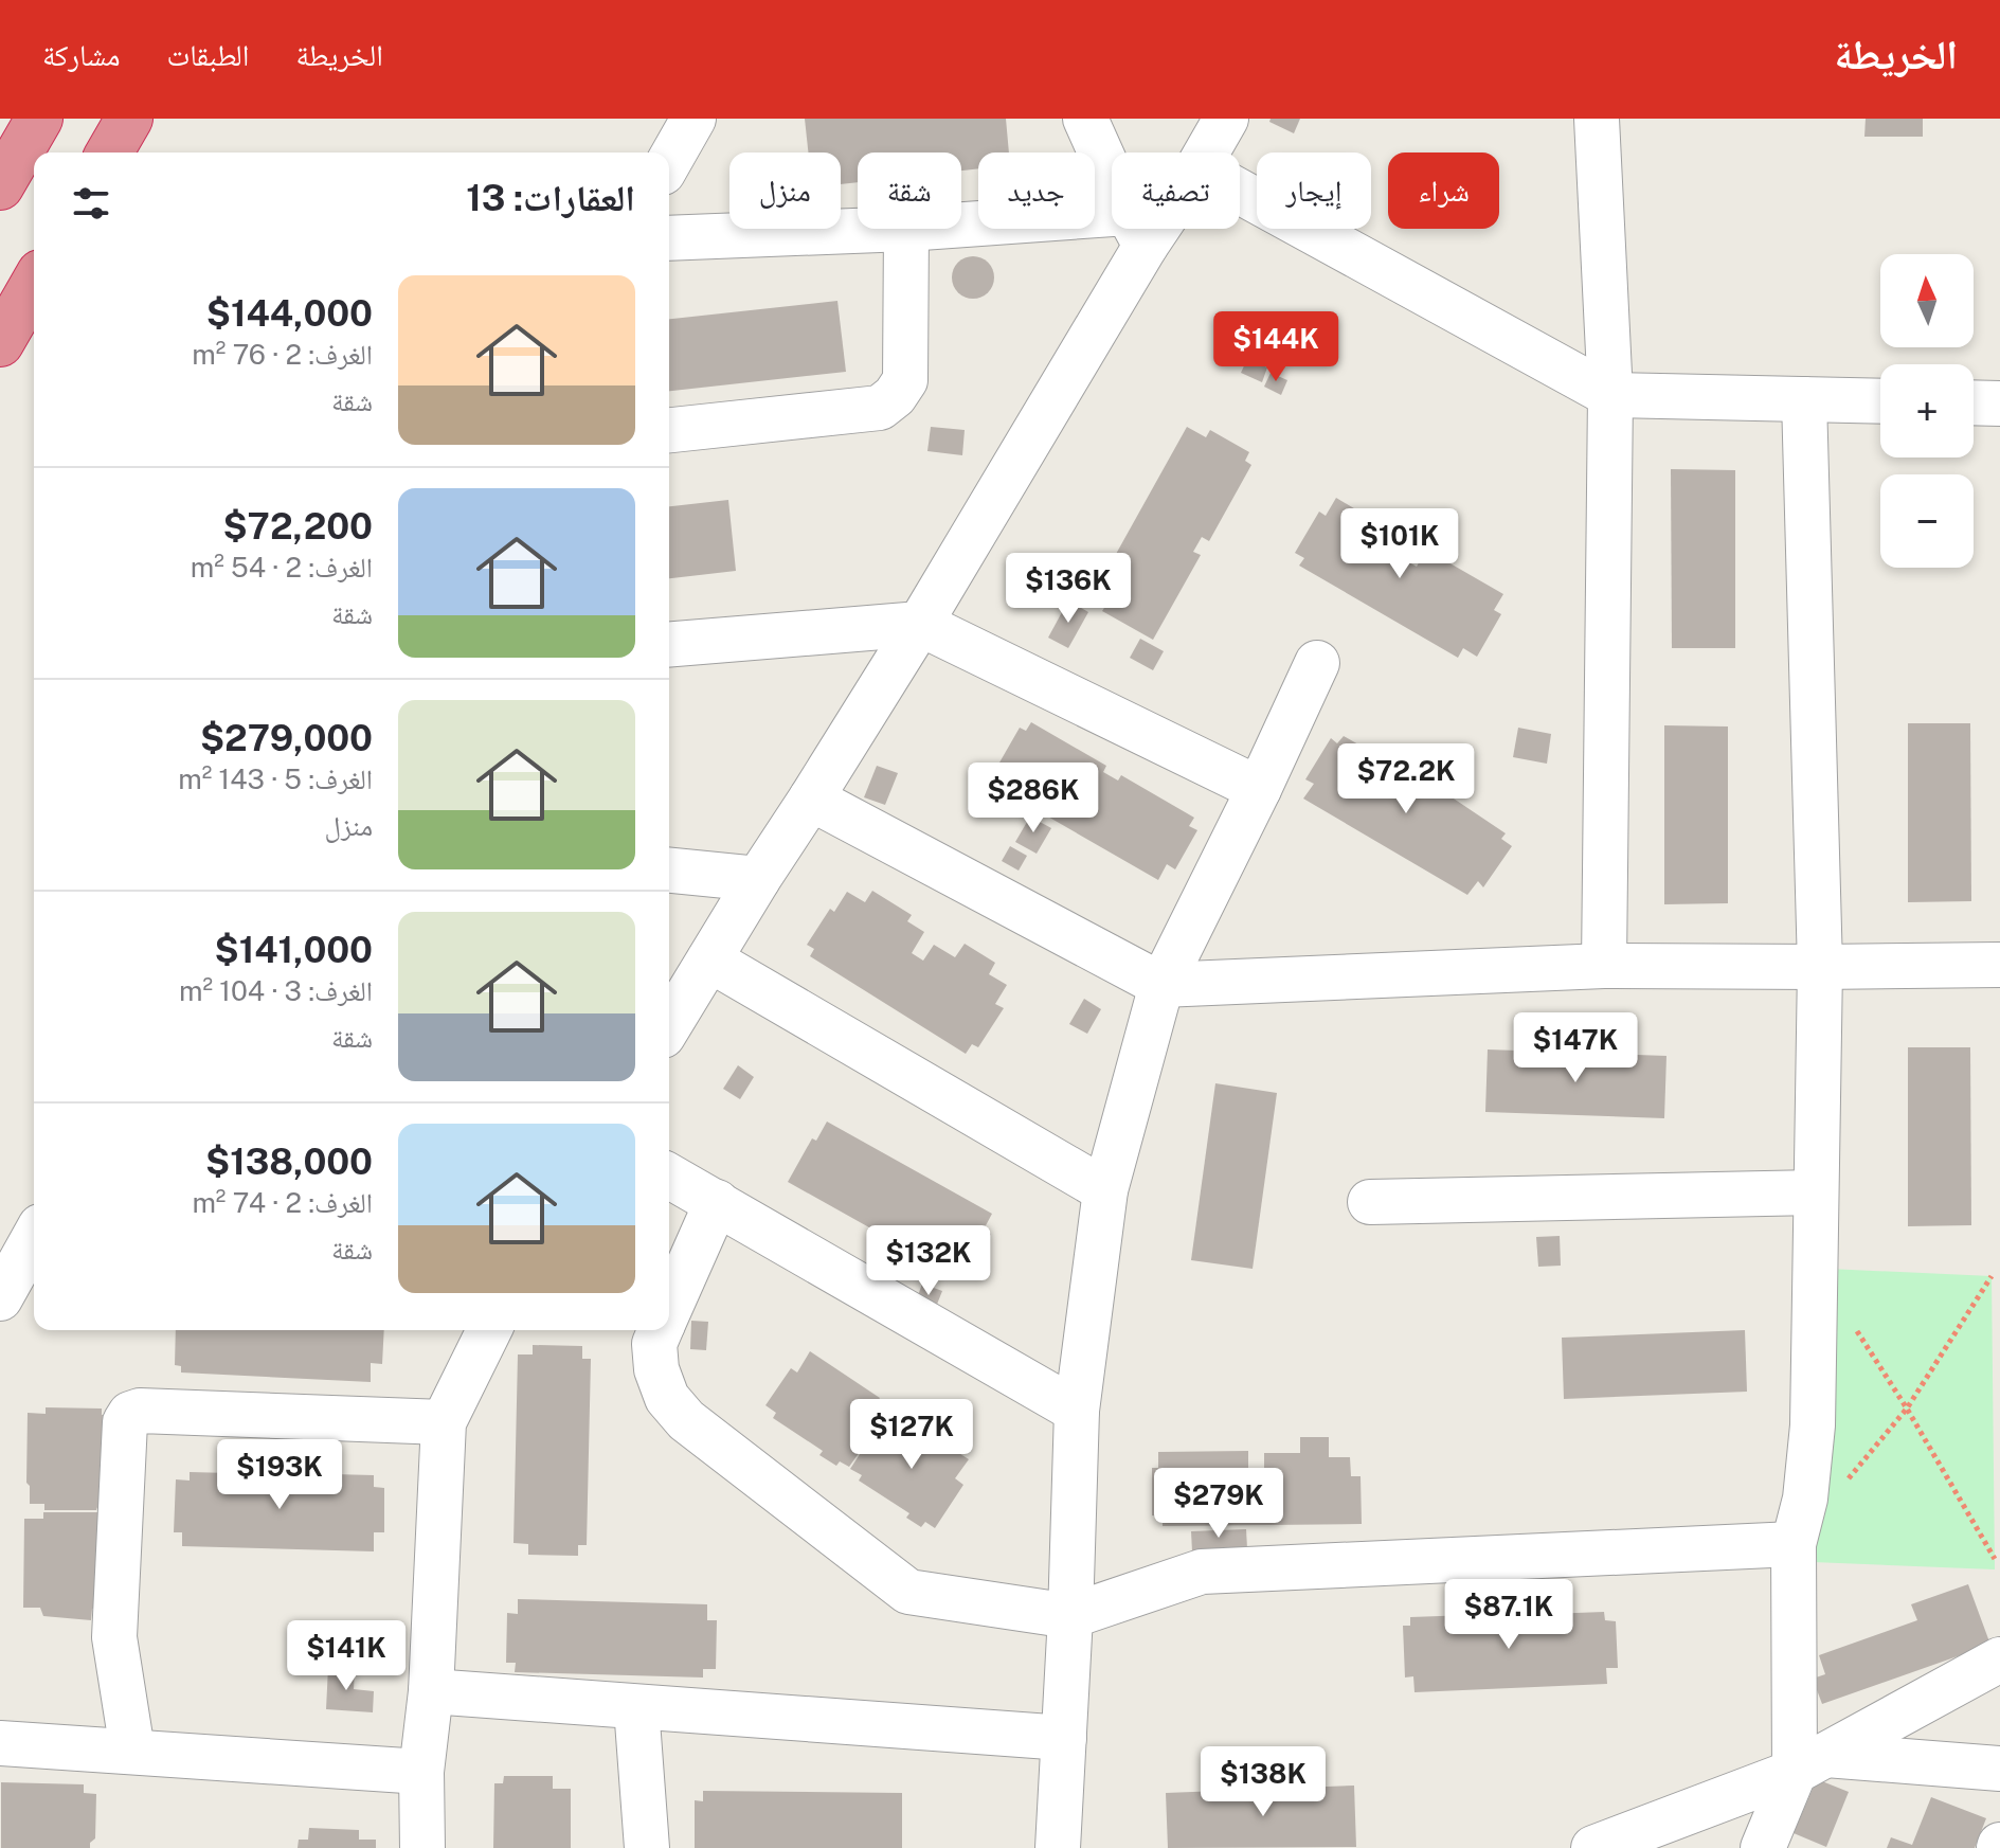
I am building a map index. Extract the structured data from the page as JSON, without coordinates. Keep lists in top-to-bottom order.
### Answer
{
  "north": "top",
  "page": {
    "header": "الخريطة",
    "nav": ["الخريطة", "الطبقات", "مشاركة"],
    "chip": [
      "شراء",
      "إيجار",
      "تصفية",
      "جديد",
      "شقة",
      "منزل"
    ],
    "heading": "العقارات: 13",
    "map_buttons": ["+", "−"],
    "list": [
      {
        "name": "$144,000",
        "note": "الغرف: 2 · 76 m² · شقة"
      },
      {
        "name": "$72,200",
        "note": "الغرف: 2 · 54 m² · شقة"
      },
      {
        "name": "$279,000",
        "note": "الغرف: 5 · 143 m² · منزل"
      },
      {
        "name": "$141,000",
        "note": "الغرف: 3 · 104 m² · شقة"
      },
      {
        "name": "$138,000",
        "note": "الغرف: 2 · 74 m² · شقة"
      }
    ],
    "price": [
      "$144K",
      "$101K",
      "$136K",
      "$72.2K",
      "$286K",
      "$147K",
      "$132K",
      "$127K",
      "$193K",
      "$279K",
      "$87.1K",
      "$141K",
      "$138K"
    ]
  }
}
